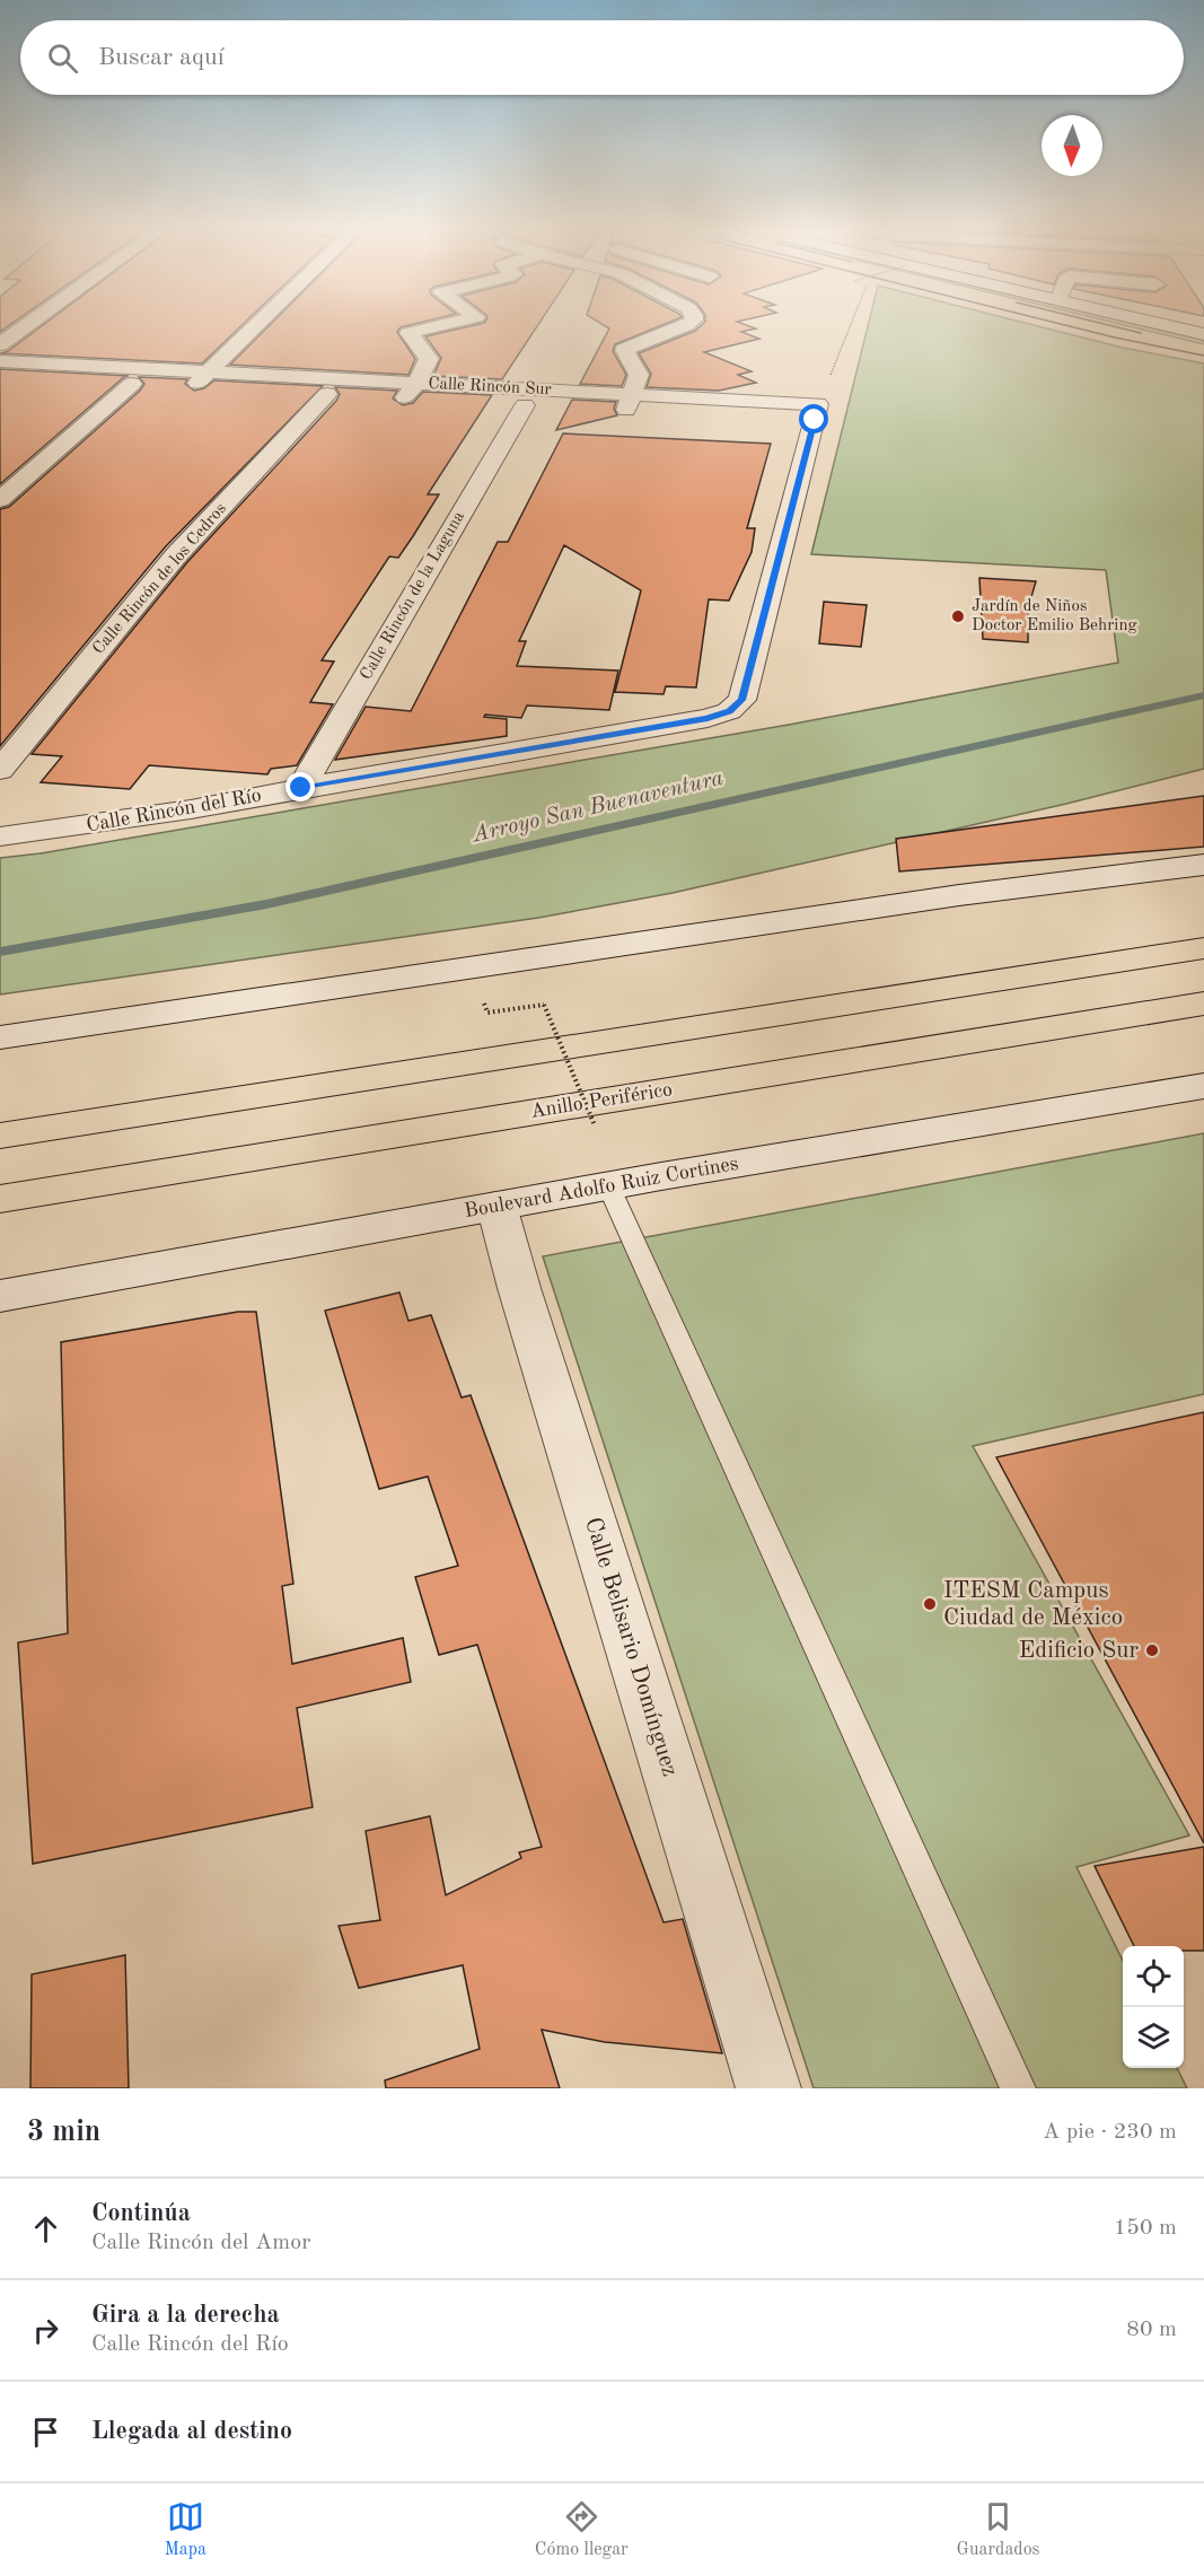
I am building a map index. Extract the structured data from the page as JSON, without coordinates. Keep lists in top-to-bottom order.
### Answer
{
  "streets": {
    "highway": ["Anillo Periférico"],
    "street": [
      "Calle Rincón Sur",
      "Calle Rincón de los Cedros",
      "Calle Rincón de la Laguna",
      "Calle Rincón del Río",
      "Boulevard Adolfo Ruiz Cortines",
      "Calle Belisario Domínguez"
    ]
  },
  "crossings": [
    ["Calle Rincón Sur", "Calle Rincón de los Cedros"],
    ["Calle Rincón Sur", "Calle Rincón de la Laguna"],
    ["Calle Rincón Sur", "Calle Rincón del Río"],
    ["Calle Rincón de la Laguna", "Calle Rincón del Río"],
    ["Boulevard Adolfo Ruiz Cortines", "Calle Belisario Domínguez"]
  ],
  "water": ["Arroyo San Buenaventura"],
  "places": ["Jardín de Niños Doctor Emilio Behring", "ITESM Campus Ciudad de México", "Edificio Sur"],
  "north": "bottom",
  "page": {
    "search": "Buscar aquí",
    "heading": ["3 min", "A pie · 230 m"],
    "list": [
      ["Continúa", "Calle Rincón del Amor", "150 m"],
      ["Gira a la derecha", "Calle Rincón del Río", "80 m"],
      "Llegada al destino"
    ],
    "nav": ["Mapa", "Cómo llegar", "Guardados"]
  }
}
